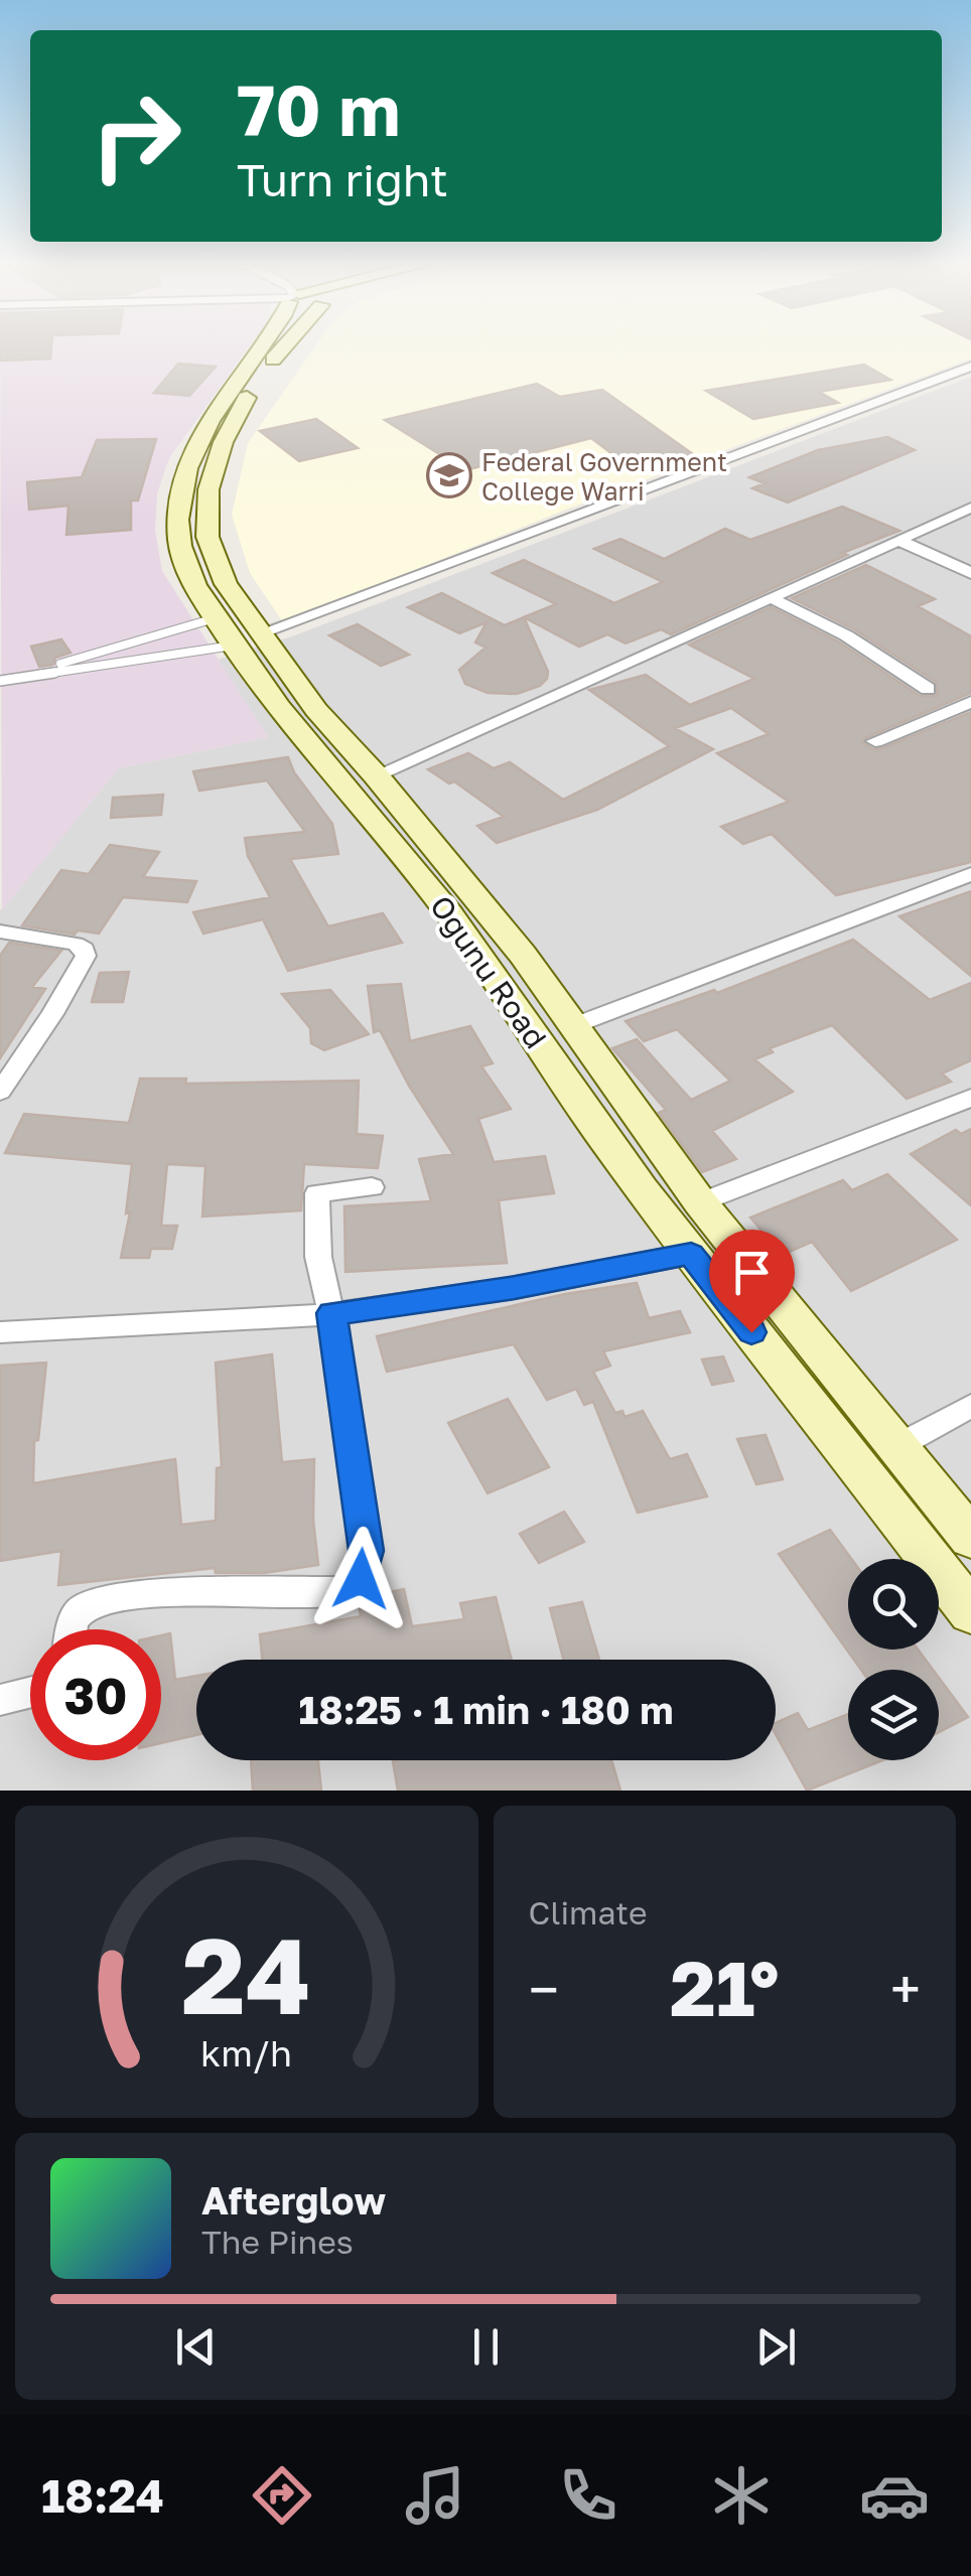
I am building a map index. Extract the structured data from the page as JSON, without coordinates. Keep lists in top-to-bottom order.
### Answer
{
  "streets": {
    "main road": ["Ogunu Road"]
  },
  "places": {
    "school or university": ["Federal Government College Warri"]
  },
  "page": {
    "turn": ["70 m", "Turn right"],
    "limit": "30",
    "trip": "18:25 · 1 min · 180 m",
    "tile": "Climate",
    "heat": ["−", "21°", "+"],
    "song": ["Afterglow", "The Pines"],
    "tabs": "18:24",
    "gauge": ["24", "km/h"]
  }
}
